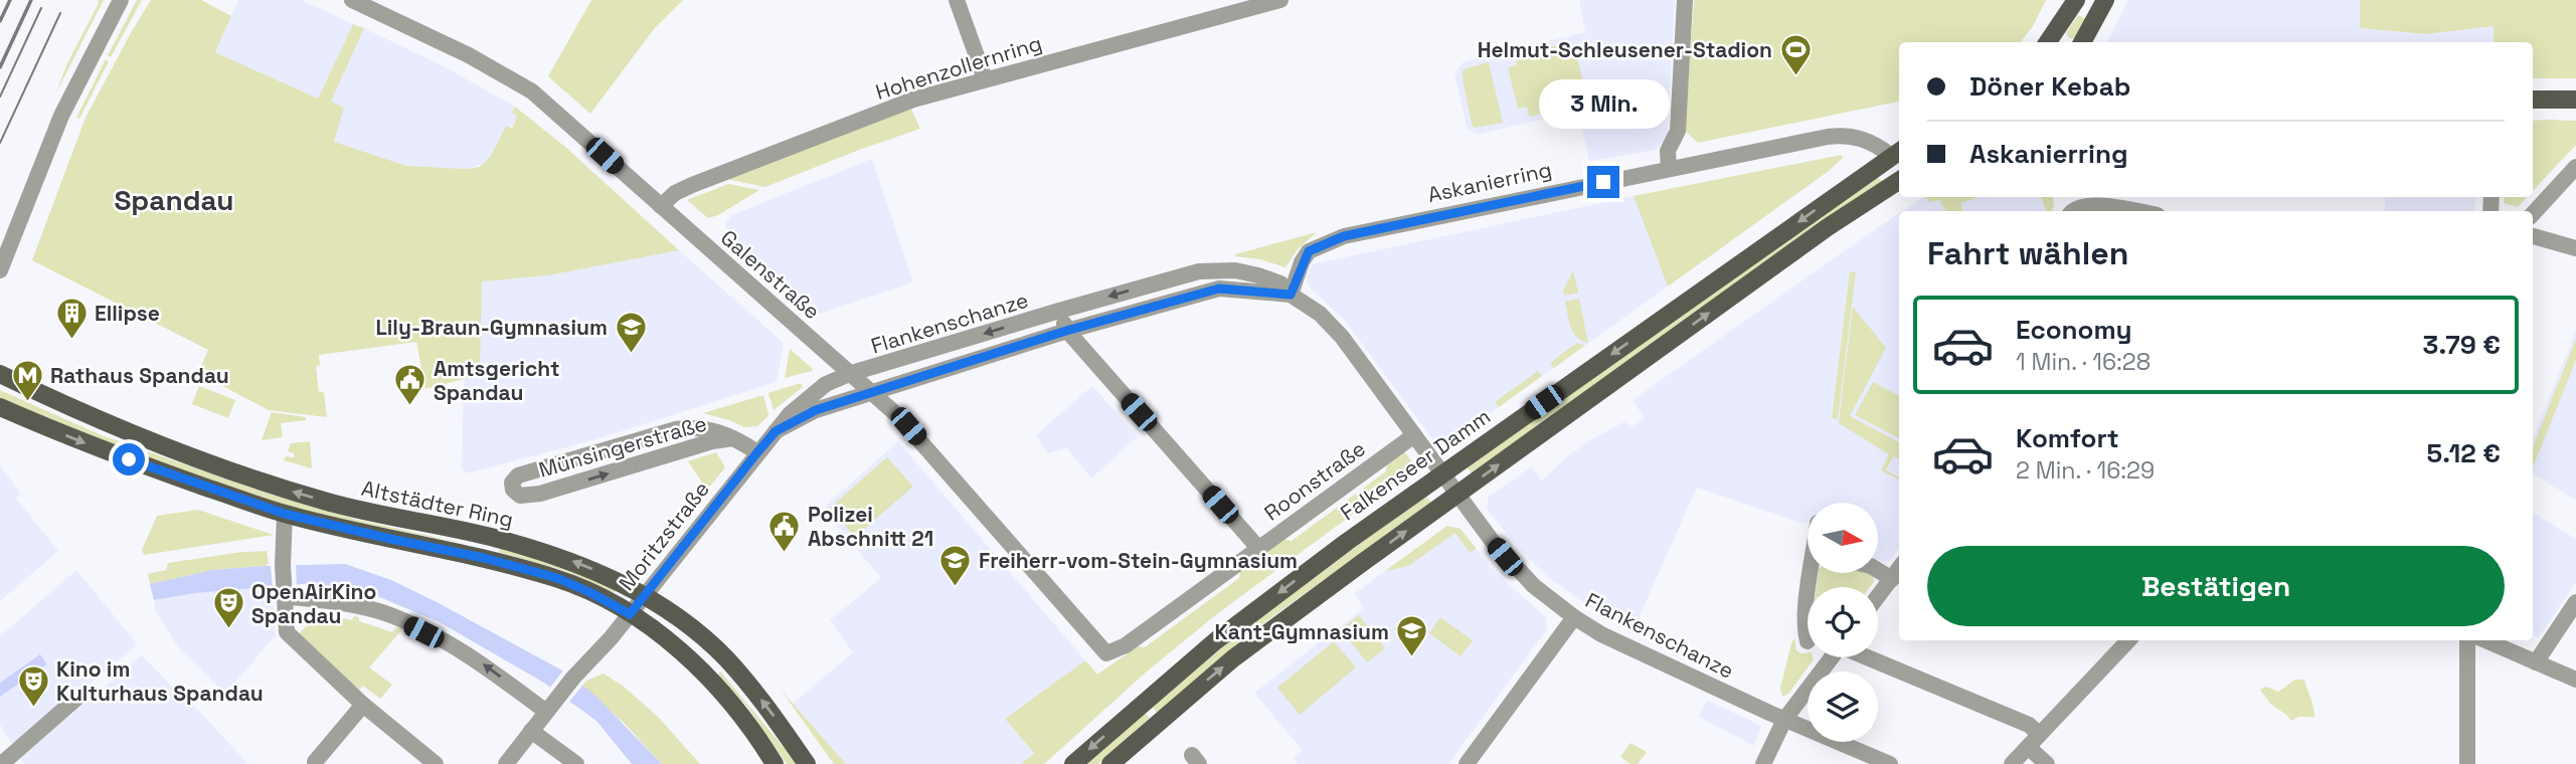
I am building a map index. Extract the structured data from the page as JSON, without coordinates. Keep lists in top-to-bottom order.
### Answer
{
  "streets": {
    "main road": ["Falkenseer Damm", "Altstädter Ring"],
    "street": [
      "Hohenzollernring",
      "Askanierring",
      "Galenstraße",
      "Flankenschanze",
      "Münsingerstraße",
      "Roonstraße",
      "Moritzstraße"
    ]
  },
  "crossings": [
    ["Hohenzollernring", "Galenstraße"],
    ["Askanierring", "Flankenschanze"],
    ["Askanierring", "Falkenseer Damm"],
    ["Galenstraße", "Flankenschanze"],
    ["Galenstraße", "Roonstraße"],
    ["Galenstraße", "Moritzstraße"],
    ["Flankenschanze", "Falkenseer Damm"],
    ["Flankenschanze", "Roonstraße"],
    ["Flankenschanze", "Moritzstraße"],
    ["Münsingerstraße", "Moritzstraße"],
    ["Altstädter Ring", "Moritzstraße"]
  ],
  "districts": ["Spandau"],
  "places": {
    "sports": ["Helmut-Schleusener-Stadion"],
    "building": ["Ellipse"],
    "school or university": ["Lily-Braun-Gymnasium", "Freiherr-vom-Stein-Gymnasium", "Kant-Gymnasium"],
    "metro station": ["Rathaus Spandau"],
    "public building": ["Amtsgericht Spandau", "Polizei Abschnitt 21"],
    "theatre": ["OpenAirKino Spandau", "Kino im Kulturhaus Spandau"]
  },
  "north": "right",
  "page": {
    "banner": ["Döner Kebab", "Askanierring"],
    "bubble": "3 Min.",
    "heading": "Fahrt wählen",
    "list": [
      {
        "name": "Economy",
        "note": "1 Min. · 16:28",
        "value": "3.79 €"
      },
      {
        "name": "Komfort",
        "note": "2 Min. · 16:29",
        "value": "5.12 €"
      }
    ],
    "buttons": "Bestätigen"
  }
}
